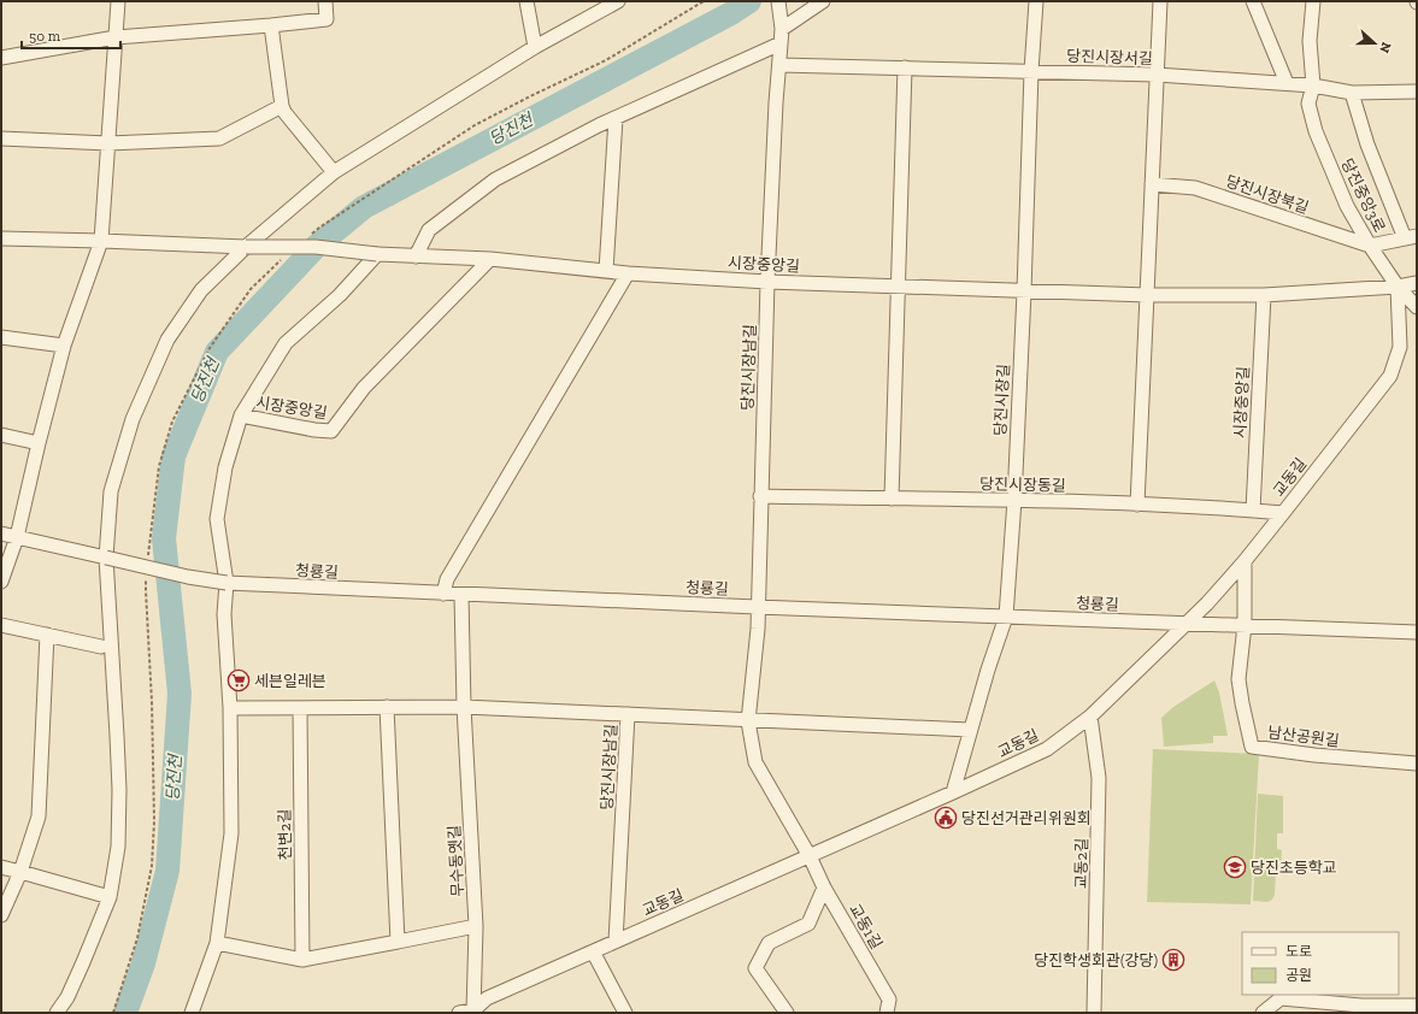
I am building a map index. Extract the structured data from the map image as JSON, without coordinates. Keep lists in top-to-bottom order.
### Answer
{
  "streets": {
    "street": [
      "당진시장서길",
      "당진시장북길",
      "당진중앙3로",
      "시장중앙길",
      "당진시장남길",
      "당진시장길",
      "교동길",
      "당진시장동길",
      "청룡길",
      "남산공원길",
      "천변2길",
      "무수동옛길",
      "교동2길",
      "교동1길"
    ]
  },
  "crossings": [
    ["당진시장서길", "당진중앙3로"],
    ["당진시장서길", "당진시장남길"],
    ["당진시장서길", "당진시장길"],
    ["당진시장북길", "당진중앙3로"],
    ["당진중앙3로", "교동길"],
    ["시장중앙길", "당진시장남길"],
    ["시장중앙길", "당진시장길"],
    ["시장중앙길", "당진시장동길"],
    ["시장중앙길", "청룡길"],
    ["당진시장남길", "당진시장길"],
    ["당진시장남길", "교동길"],
    ["당진시장남길", "당진시장동길"],
    ["당진시장남길", "청룡길"],
    ["당진시장남길", "교동1길"],
    ["당진시장길", "교동길"],
    ["당진시장길", "당진시장동길"],
    ["당진시장길", "청룡길"],
    ["교동길", "당진시장동길"],
    ["교동길", "청룡길"],
    ["교동길", "무수동옛길"],
    ["교동길", "교동2길"],
    ["교동길", "교동1길"],
    ["청룡길", "남산공원길"],
    ["청룡길", "무수동옛길"]
  ],
  "water": ["당진천"],
  "places": {
    "supermarket": ["세븐일레븐"],
    "public building": ["당진선거관리위원회"],
    "school or university": ["당진초등학교"],
    "building": ["당진학생회관(강당)"]
  },
  "legend": ["도로", "공원"],
  "scale_bar": "50 m",
  "north": "right"
}
